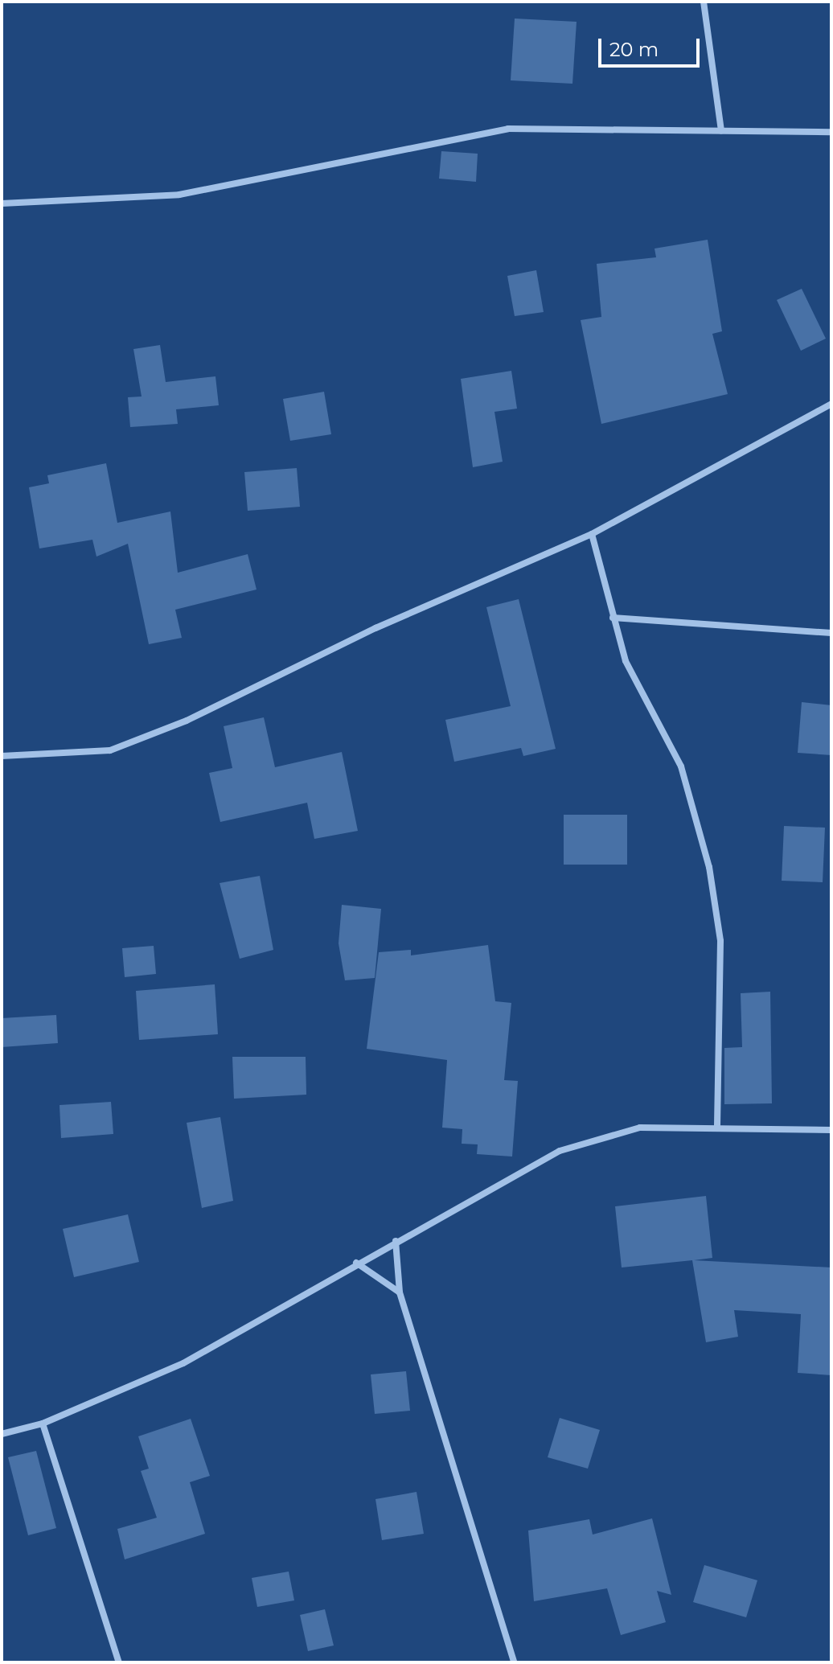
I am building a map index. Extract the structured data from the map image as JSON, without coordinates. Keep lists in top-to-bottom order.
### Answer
{
  "scale_bar": "20 m"
}
